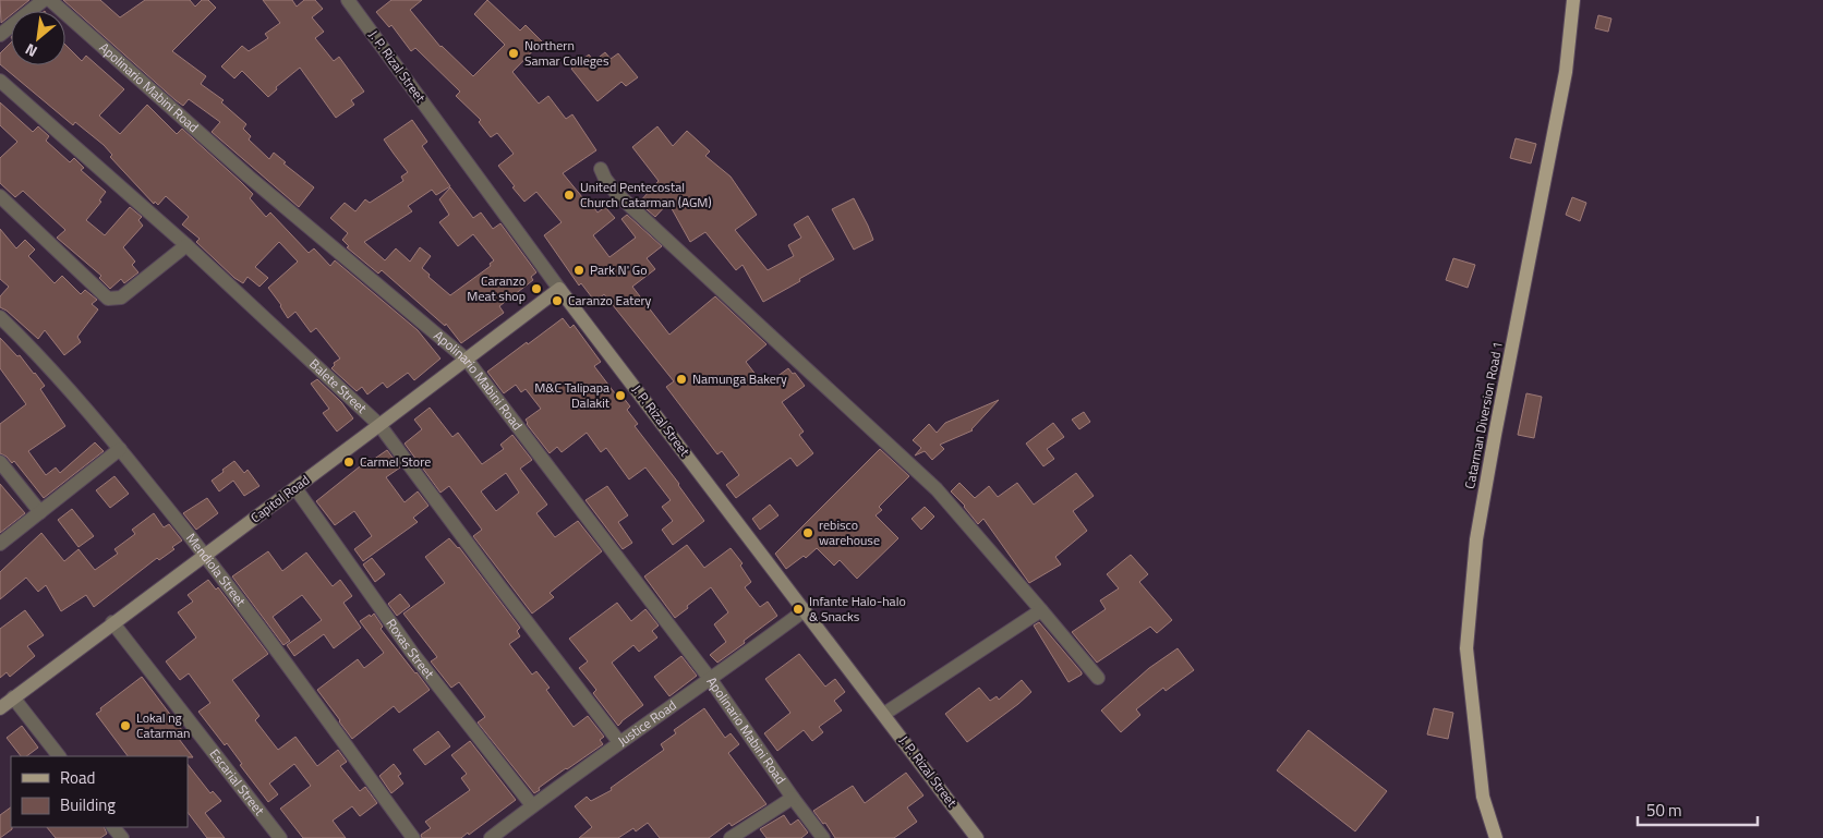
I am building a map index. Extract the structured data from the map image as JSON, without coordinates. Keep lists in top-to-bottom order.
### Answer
{
  "streets": {
    "main road": ["Catarman Diversion Road 1"],
    "street": [
      "J. P. Rizal Street",
      "Apolinario Mabini Road",
      "Balete Street",
      "Capitol Road",
      "Mendiola Street",
      "Roxas Street",
      "Justice Road",
      "Escarial Street"
    ]
  },
  "crossings": [
    ["J. P. Rizal Street", "Capitol Road"],
    ["J. P. Rizal Street", "Justice Road"],
    ["Apolinario Mabini Road", "Capitol Road"],
    ["Apolinario Mabini Road", "Justice Road"],
    ["Balete Street", "Capitol Road"],
    ["Balete Street", "Justice Road"],
    ["Capitol Road", "Mendiola Street"],
    ["Capitol Road", "Roxas Street"],
    ["Capitol Road", "Escarial Street"],
    ["Roxas Street", "Justice Road"]
  ],
  "places": [
    "Northern Samar Colleges",
    "United Pentecostal Church Catarman (AGM)",
    "Park N' Go",
    "Caranzo Meat shop",
    "Caranzo Eatery",
    "Namunga Bakery",
    "M&C Talipapa Dalakit",
    "Carmel Store",
    "rebisco warehouse",
    "Infante Halo-halo & Snacks",
    "Lokal ng Catarman"
  ],
  "legend": ["Road", "Building"],
  "scale_bar": "50 m",
  "north": "bottom left"
}
